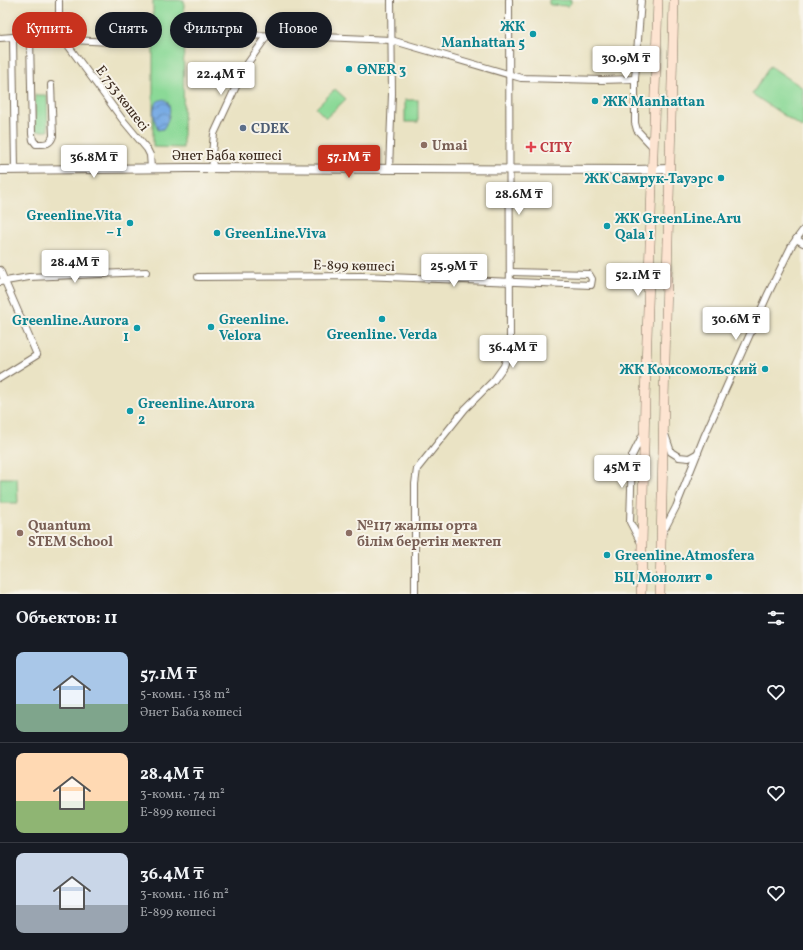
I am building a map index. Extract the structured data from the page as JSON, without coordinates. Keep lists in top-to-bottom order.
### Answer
{
  "streets": {
    "street": ["Е 753 көшесі", "Әнет Баба көшесі", "Е-899 көшесі"]
  },
  "crossings": [
    ["Е 753 көшесі", "Әнет Баба көшесі"]
  ],
  "places": {
    "other": [
      "ЖК Manhattan 5",
      "ӨNER 3",
      "ЖК Manhattan",
      "CDEK",
      "Umai",
      "ЖК Самрук-Тауэрс",
      "Greenline.Vita – 1",
      "ЖК GreenLine.Aru Qala 1",
      "GreenLine.Viva",
      "Greenline. Verda",
      "Greenline. Velora",
      "Greenline.Aurora 1",
      "ЖК Комсомольский",
      "Greenline.Aurora 2",
      "Quantum STEM School",
      "№117 жалпы орта білім беретін мектеп",
      "Greenline.Atmosfera",
      "БЦ Монолит"
    ],
    "health": ["CITY"]
  },
  "page": {
    "chip": [
      "Купить",
      "Снять",
      "Фильтры",
      "Новое"
    ],
    "price": [
      "30.9M ₸",
      "22.4M ₸",
      "36.8M ₸",
      "57.1M ₸",
      "28.6M ₸",
      "28.4M ₸",
      "25.9M ₸",
      "52.1M ₸",
      "30.6M ₸",
      "36.4M ₸",
      "45M ₸"
    ],
    "heading": "Объектов: 11",
    "list": [
      {
        "name": "57.1M ₸",
        "note": "5-комн. · 138 m² · Әнет Баба көшесі"
      },
      {
        "name": "28.4M ₸",
        "note": "3-комн. · 74 m² · Е-899 көшесі"
      },
      {
        "name": "36.4M ₸",
        "note": "3-комн. · 116 m² · Е-899 көшесі"
      }
    ]
  }
}
